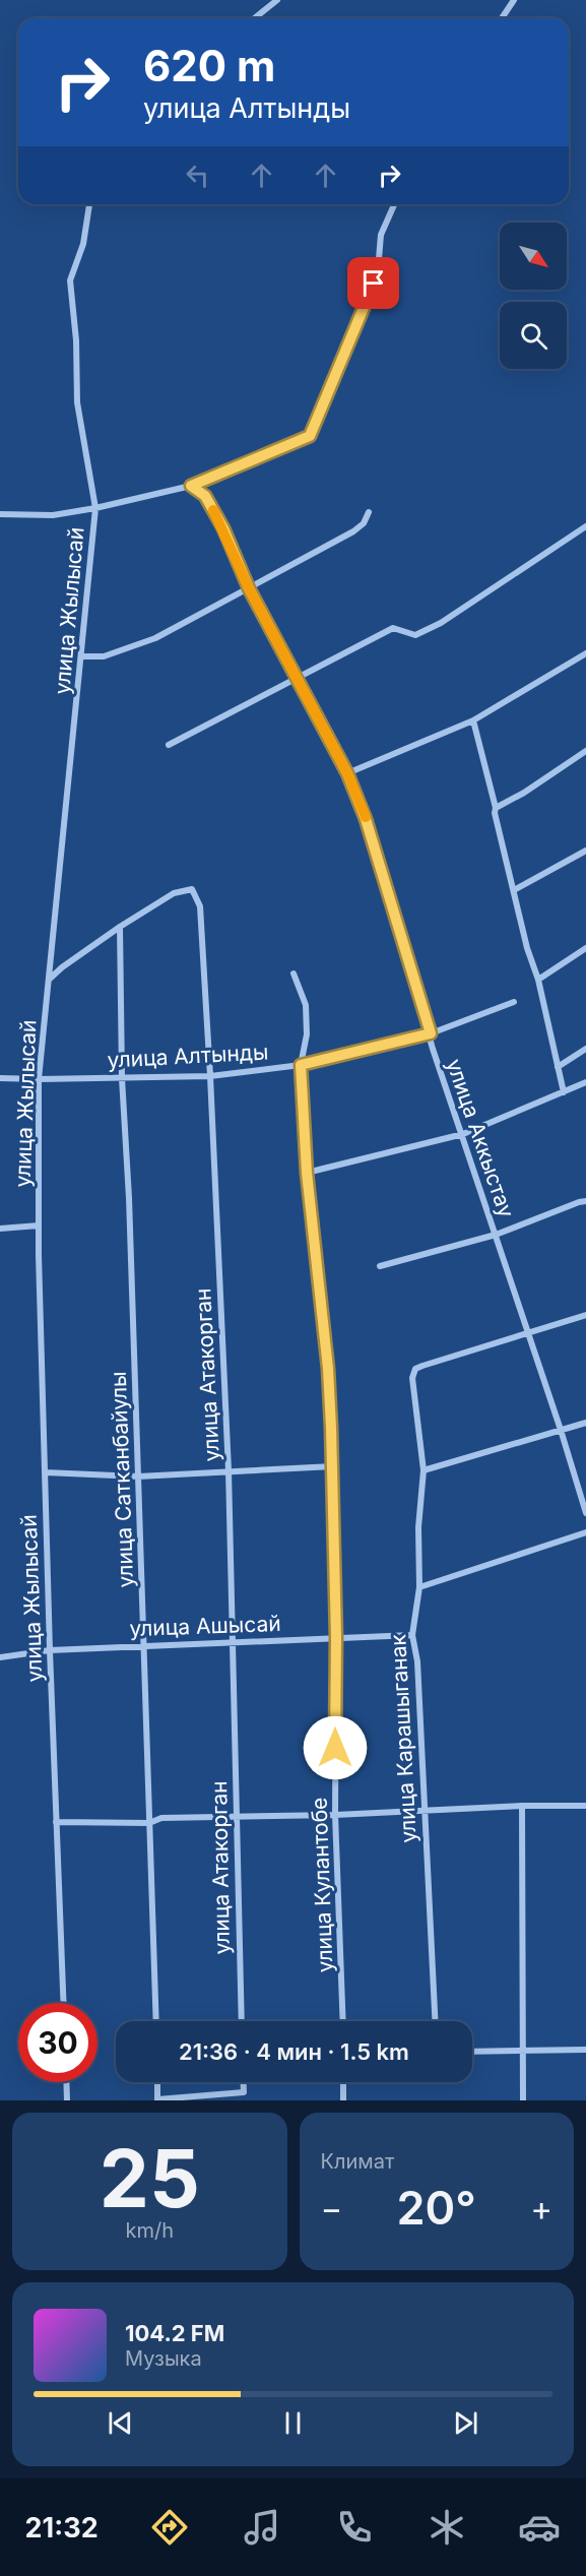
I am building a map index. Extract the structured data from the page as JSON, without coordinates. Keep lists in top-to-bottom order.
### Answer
{
  "streets": {
    "street": [
      "улица Жылысай",
      "улица Алтынды",
      "улица Аккыстау",
      "улица Атакорган",
      "улица Сатканбайулы",
      "улица Ашысай",
      "улица Карашыганак",
      "улица Кулантобе"
    ]
  },
  "crossings": [
    ["улица Жылысай", "улица Алтынды"],
    ["улица Жылысай", "улица Атакорган"],
    ["улица Жылысай", "улица Ашысай"],
    ["улица Алтынды", "улица Аккыстау"],
    ["улица Алтынды", "улица Атакорган"],
    ["улица Алтынды", "улица Сатканбайулы"],
    ["улица Алтынды", "улица Кулантобе"],
    ["улица Аккыстау", "улица Карашыганак"],
    ["улица Атакорган", "улица Сатканбайулы"],
    ["улица Атакорган", "улица Ашысай"],
    ["улица Сатканбайулы", "улица Ашысай"],
    ["улица Ашысай", "улица Карашыганак"],
    ["улица Ашысай", "улица Кулантобе"]
  ],
  "north": "bottom right",
  "page": {
    "turn": ["620 m", "улица Алтынды"],
    "limit": "30",
    "trip": "21:36 · 4 мин · 1.5 km",
    "tile": [
      ["25", "km/h"],
      "Климат"
    ],
    "heat": ["−", "20°", "+"],
    "song": ["104.2 FM", "Музыка"],
    "tabs": "21:32"
  }
}
